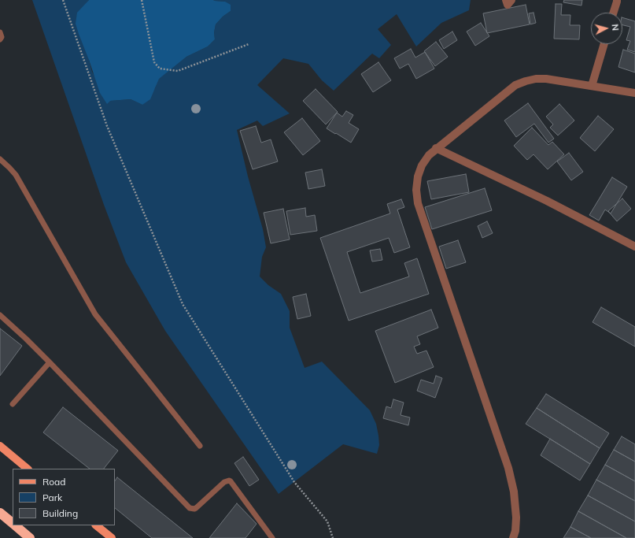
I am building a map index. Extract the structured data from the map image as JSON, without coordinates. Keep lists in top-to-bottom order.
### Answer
{
  "legend": ["Road", "Park", "Building"],
  "north": "right"
}
